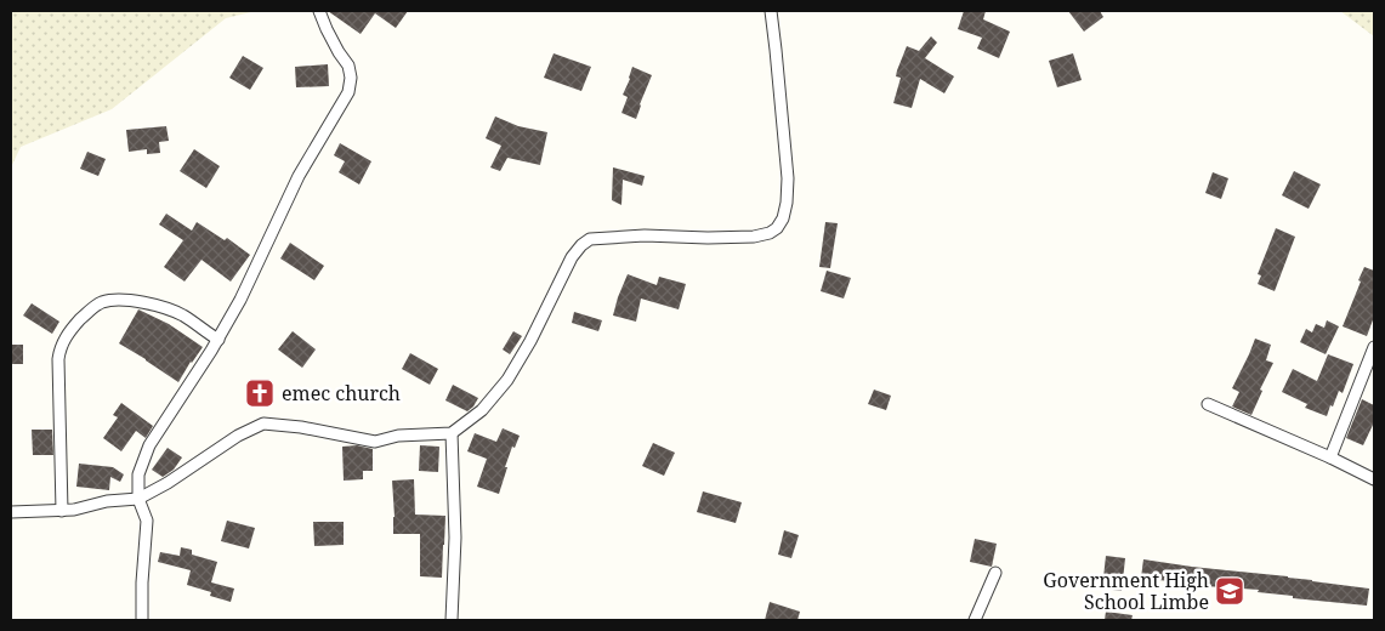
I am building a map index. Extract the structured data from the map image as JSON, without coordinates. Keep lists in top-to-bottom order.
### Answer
{
  "places": {
    "church": ["emec church"],
    "school or university": ["Government High School Limbe"]
  }
}
